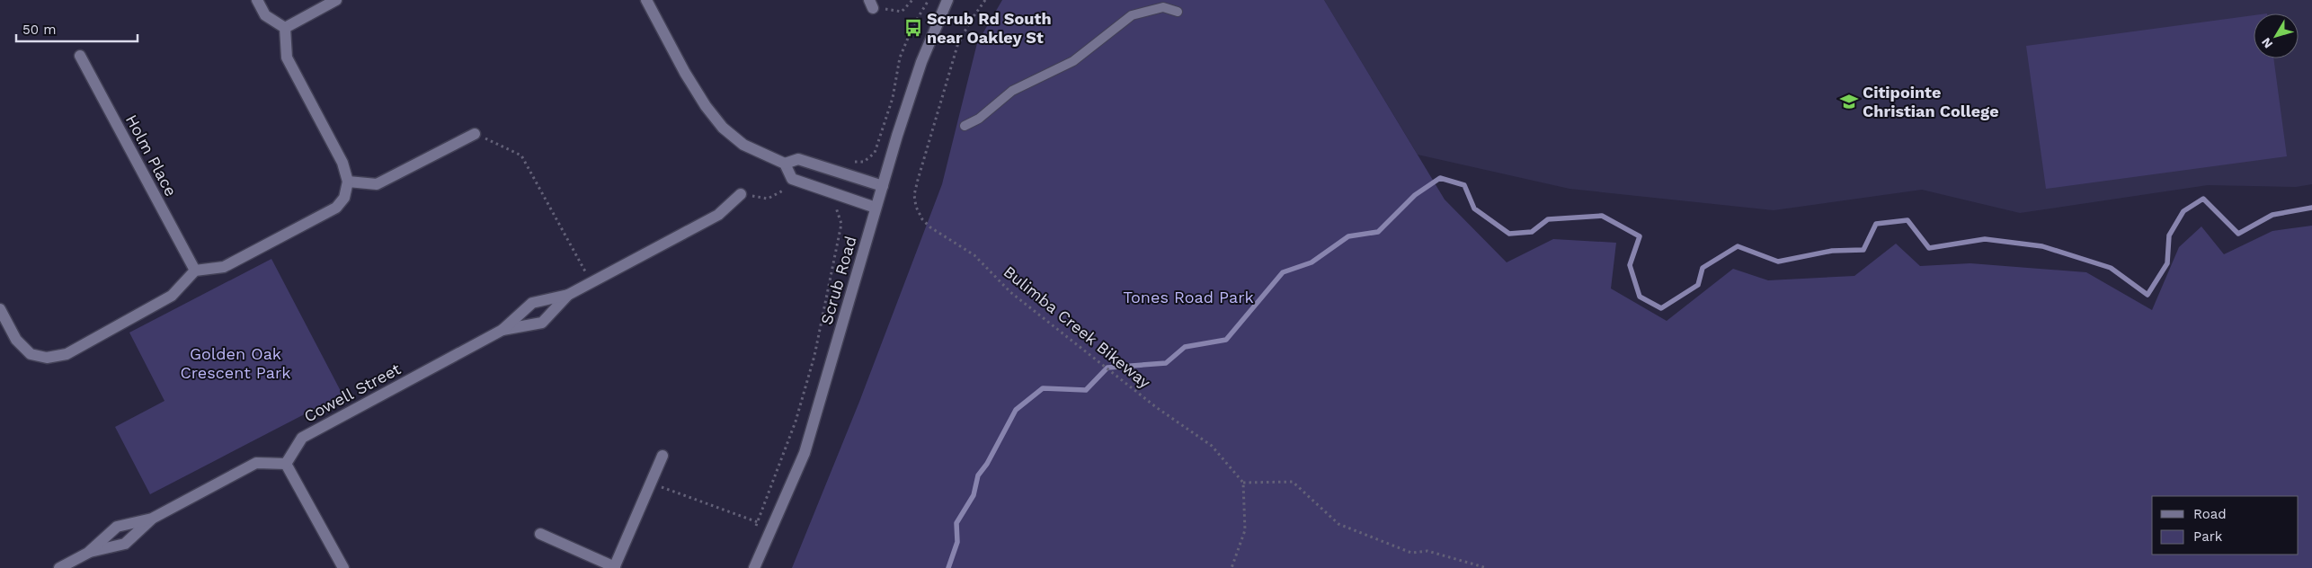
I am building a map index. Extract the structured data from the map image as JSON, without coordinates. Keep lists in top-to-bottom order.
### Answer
{
  "streets": {
    "street": ["Holm Place", "Scrub Road", "Cowell Street"],
    "path": ["Bulimba Creek Bikeway"]
  },
  "parks": ["Tones Road Park", "Golden Oak Crescent Park"],
  "places": {
    "bus stop": ["Scrub Rd South near Oakley St"],
    "school or university": ["Citipointe Christian College"]
  },
  "legend": ["Road", "Park"],
  "scale_bar": "50 m",
  "north": "bottom left"
}
